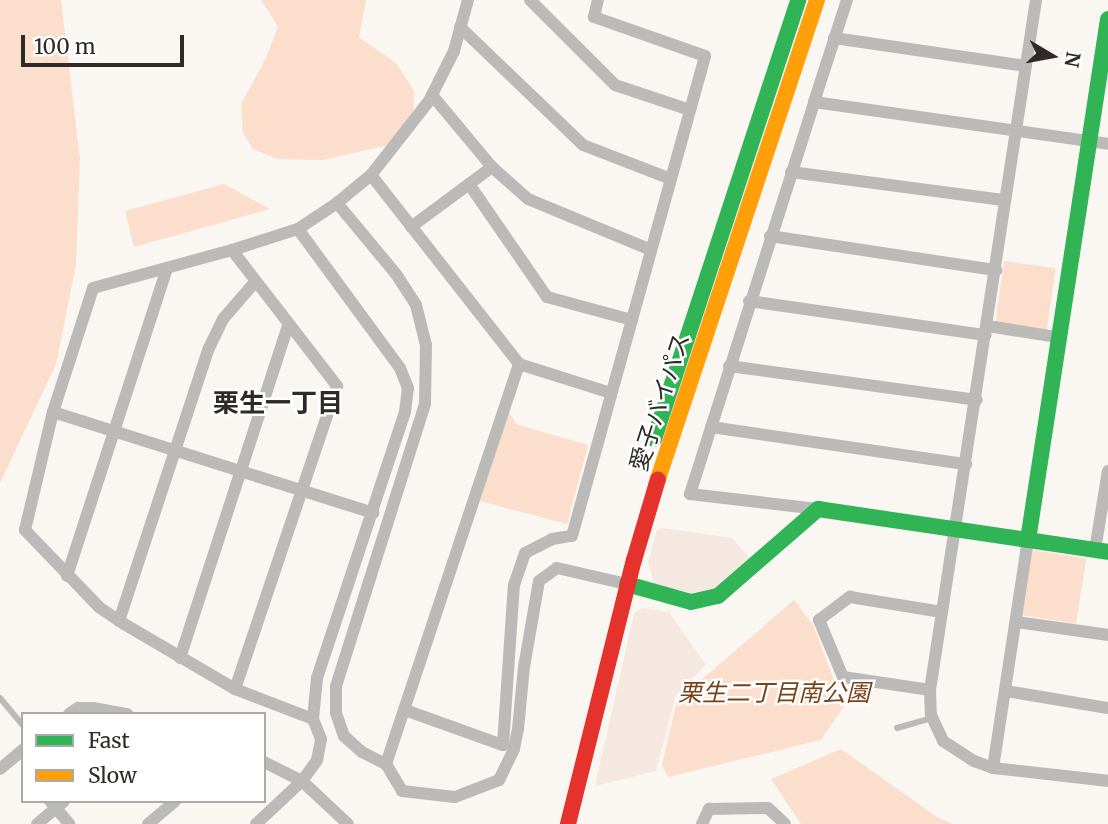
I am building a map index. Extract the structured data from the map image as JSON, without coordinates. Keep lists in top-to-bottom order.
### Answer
{
  "streets": {
    "main road": ["愛子バイパス"]
  },
  "districts": ["栗生一丁目"],
  "parks": ["栗生二丁目南公園"],
  "legend": ["Fast", "Slow"],
  "scale_bar": "100 m",
  "north": "right"
}
